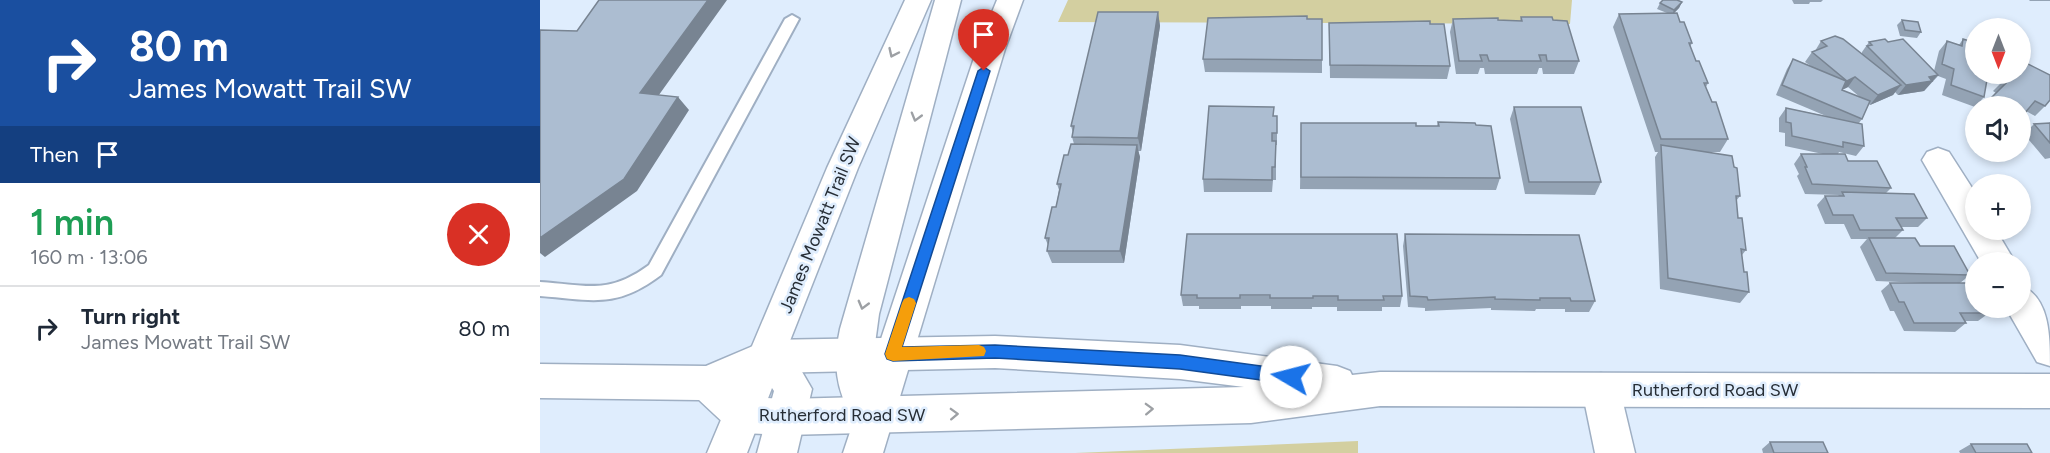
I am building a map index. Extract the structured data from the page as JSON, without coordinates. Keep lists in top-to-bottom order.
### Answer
{
  "streets": {
    "street": ["James Mowatt Trail SW", "Rutherford Road SW"]
  },
  "crossings": [
    ["James Mowatt Trail SW", "Rutherford Road SW"]
  ],
  "north": "bottom",
  "page": {
    "turn": ["80 m", "James Mowatt Trail SW"],
    "map_buttons": ["+", "−"],
    "then": "Then",
    "heading": ["1 min", "160 m · 13:06"],
    "list": [
      {
        "name": "Turn right",
        "note": "James Mowatt Trail SW",
        "value": "80 m"
      }
    ]
  }
}
